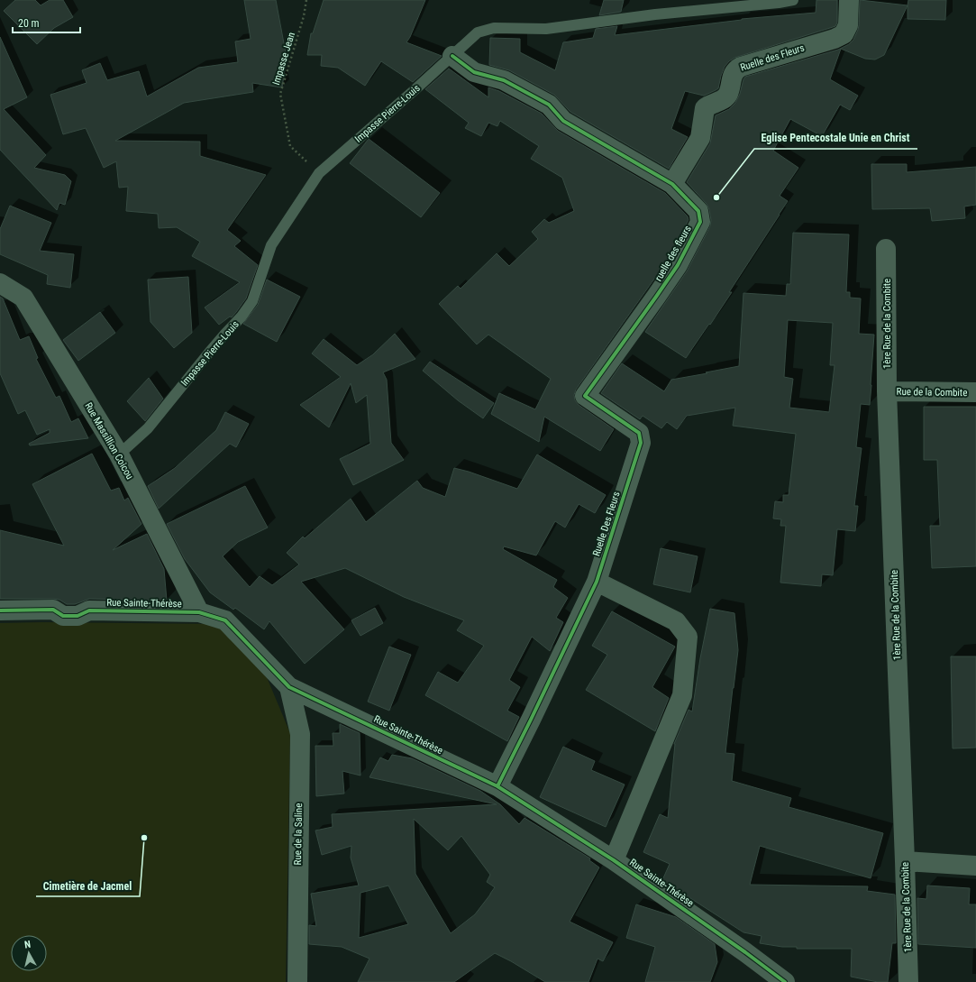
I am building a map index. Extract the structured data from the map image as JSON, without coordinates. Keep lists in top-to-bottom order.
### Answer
{
  "streets": {
    "street": [
      "Ruelle des Fleurs",
      "ruelle des fleurs",
      "1ère Rue de la Combite",
      "Rue de la Combite",
      "Rue Massillion Coicou",
      "Ruelle Des Fleurs",
      "Rue Sainte-Thérèse",
      "Rue de la Saline"
    ],
    "lane": ["Impasse Pierre-Louis"],
    "path": ["Impasse Jean"]
  },
  "crossings": [
    ["Ruelle des Fleurs", "ruelle des fleurs"],
    ["Impasse Jean", "Impasse Pierre-Louis"],
    ["Impasse Pierre-Louis", "ruelle des fleurs"],
    ["Impasse Pierre-Louis", "Rue Massillion Coicou"],
    ["ruelle des fleurs", "Ruelle Des Fleurs"],
    ["1ère Rue de la Combite", "Rue de la Combite"],
    ["Rue Massillion Coicou", "Rue Sainte-Thérèse"],
    ["Ruelle Des Fleurs", "Rue Sainte-Thérèse"],
    ["Rue Sainte-Thérèse", "Rue de la Saline"]
  ],
  "places": ["Eglise Pentecostale Unie en Christ", "Cimetière de Jacmel"],
  "scale_bar": "20 m",
  "north": "top"
}
